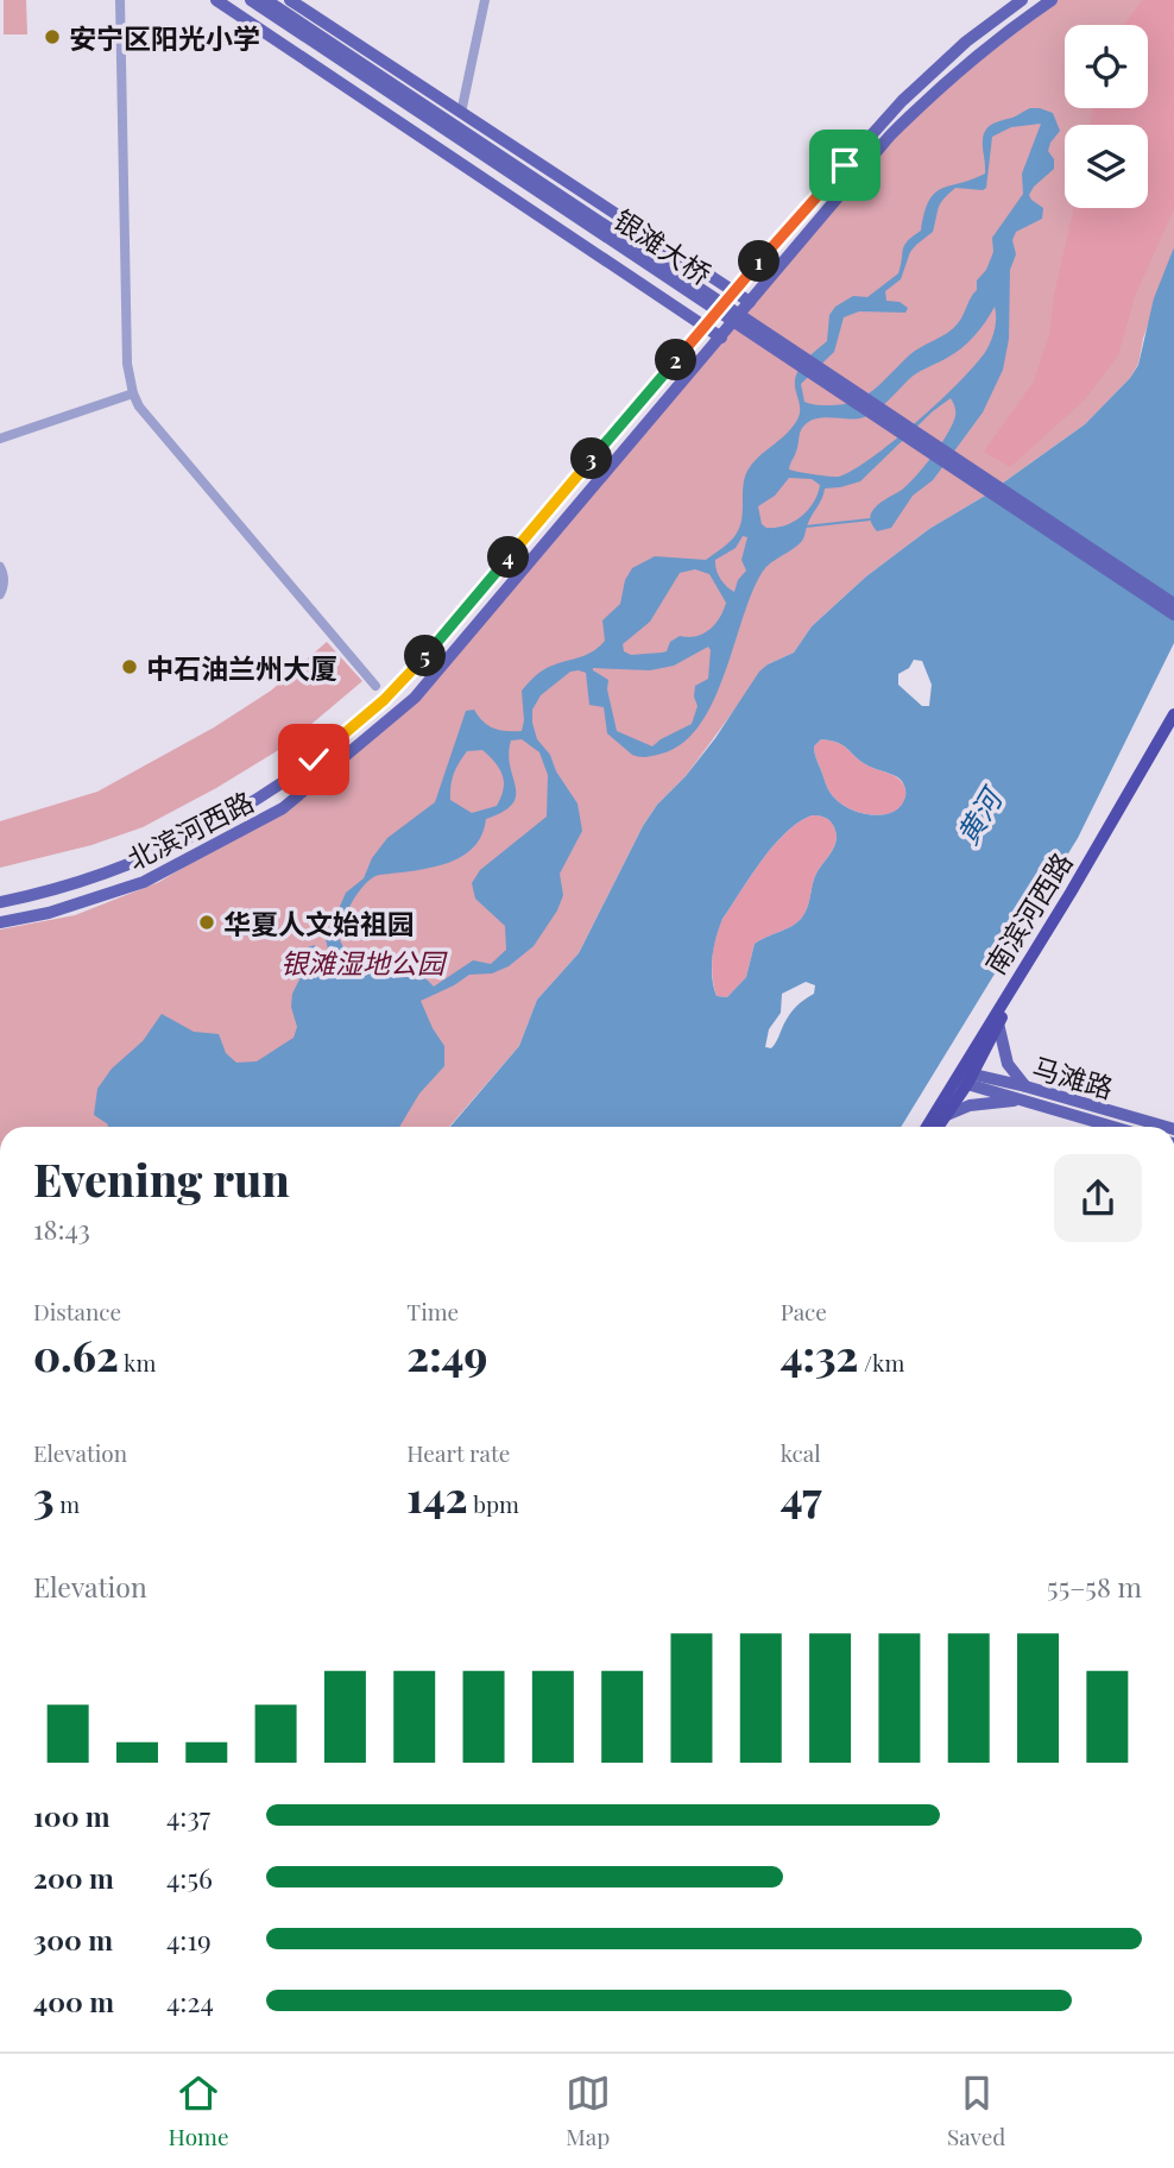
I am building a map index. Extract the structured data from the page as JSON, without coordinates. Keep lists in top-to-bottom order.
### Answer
{
  "streets": {
    "highway": ["南滨河西路"],
    "main road": ["银滩大桥", "北滨河西路", "马滩路"]
  },
  "crossings": [
    ["南滨河西路", "马滩路"]
  ],
  "water": ["黄河"],
  "parks": ["银滩湿地公园"],
  "places": ["安宁区阳光小学", "中石油兰州大厦", "华夏人文始祖园"],
  "page": {
    "pins": [
      "1",
      "2",
      "3",
      "4",
      "5"
    ],
    "heading": ["Evening run", "18:43"],
    "stats": [
      ["Distance", "0.62 km"],
      ["Time", "2:49"],
      ["Pace", "4:32 /km"],
      ["Elevation", "3 m"],
      ["Heart rate", "142 bpm"],
      ["kcal", "47"]
    ],
    "chart": ["Elevation", "55–58 m"],
    "list": [
      {
        "name": "100 m",
        "note": "4:37"
      },
      {
        "name": "200 m",
        "note": "4:56"
      },
      {
        "name": "300 m",
        "note": "4:19"
      },
      {
        "name": "400 m",
        "note": "4:24"
      }
    ],
    "tabs": ["Home", "Map", "Saved"]
  }
}
